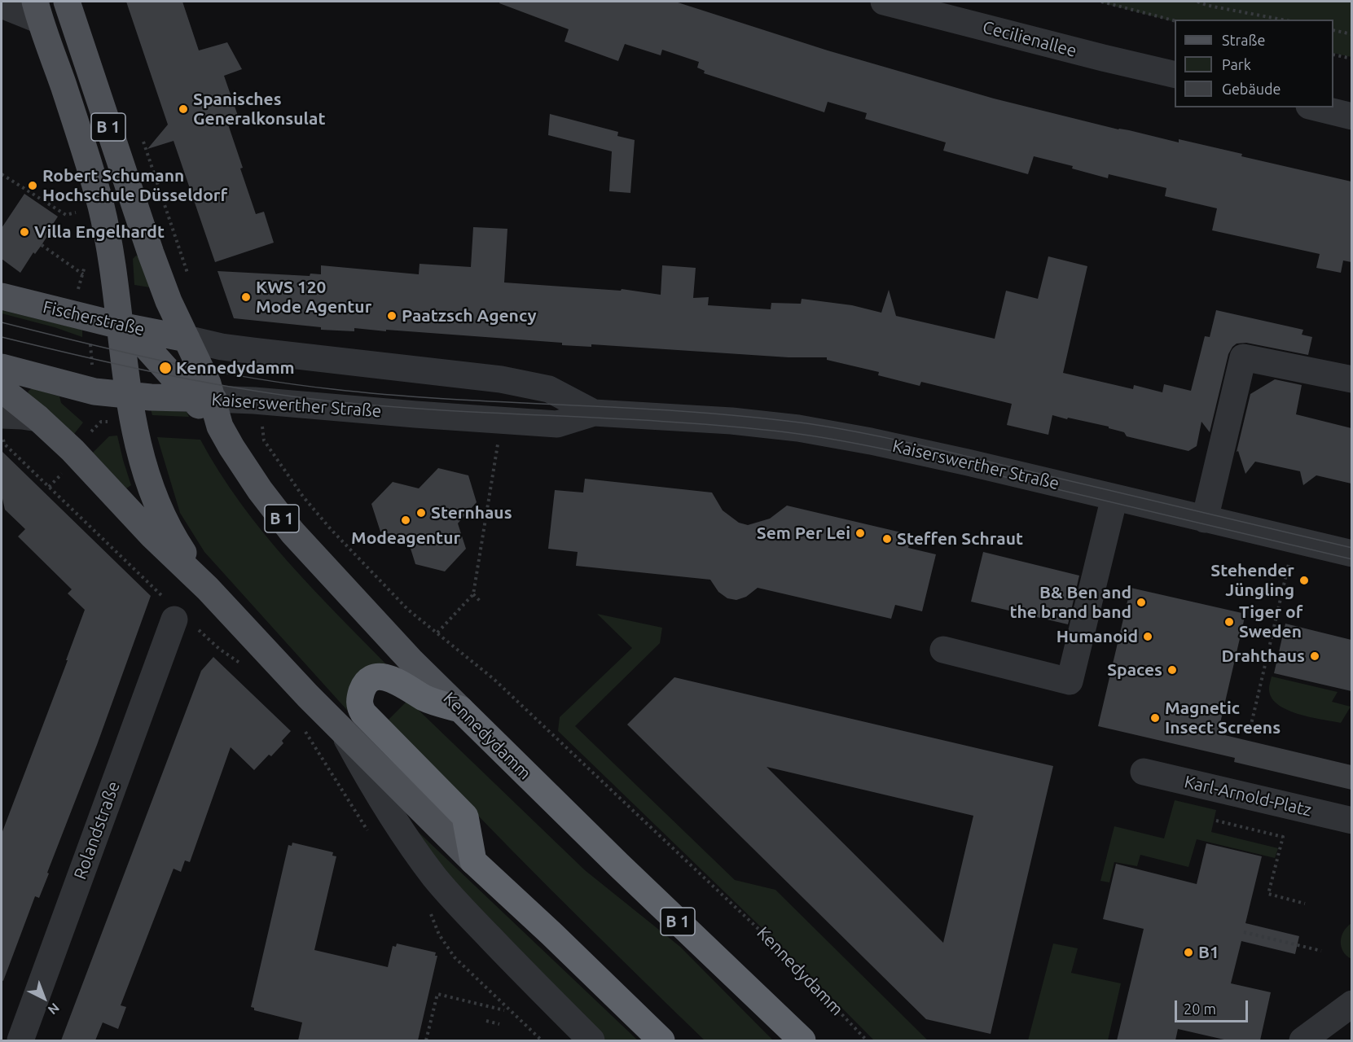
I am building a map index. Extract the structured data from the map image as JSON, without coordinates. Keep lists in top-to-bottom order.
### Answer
{
  "streets": {
    "highway": ["B 1", "Kennedydamm"],
    "main road": ["Fischerstraße", "Kaiserswerther Straße"],
    "street": ["Cecilienallee", "Karl-Arnold-Platz", "Rolandstraße"]
  },
  "crossings": [
    ["B 1", "Fischerstraße"],
    ["B 1", "Kaiserswerther Straße"],
    ["B 1", "Kennedydamm"],
    ["Fischerstraße", "Kaiserswerther Straße"],
    ["Kaiserswerther Straße", "Kennedydamm"]
  ],
  "places": [
    "Spanisches Generalkonsulat",
    "Robert Schumann Hochschule Düsseldorf",
    "Villa Engelhardt",
    "KWS 120 Mode Agentur",
    "Paatzsch Agency",
    "Kennedydamm",
    "Sternhaus",
    "Modeagentur",
    "Sem Per Lei",
    "Steffen Schraut",
    "Stehender Jüngling",
    "B& Ben and the brand band",
    "Tiger of Sweden",
    "Humanoid",
    "Drahthaus",
    "Spaces",
    "Magnetic Insect Screens",
    "B1"
  ],
  "legend": ["Straße", "Park", "Gebäude"],
  "scale_bar": "20 m",
  "north": "bottom right"
}
